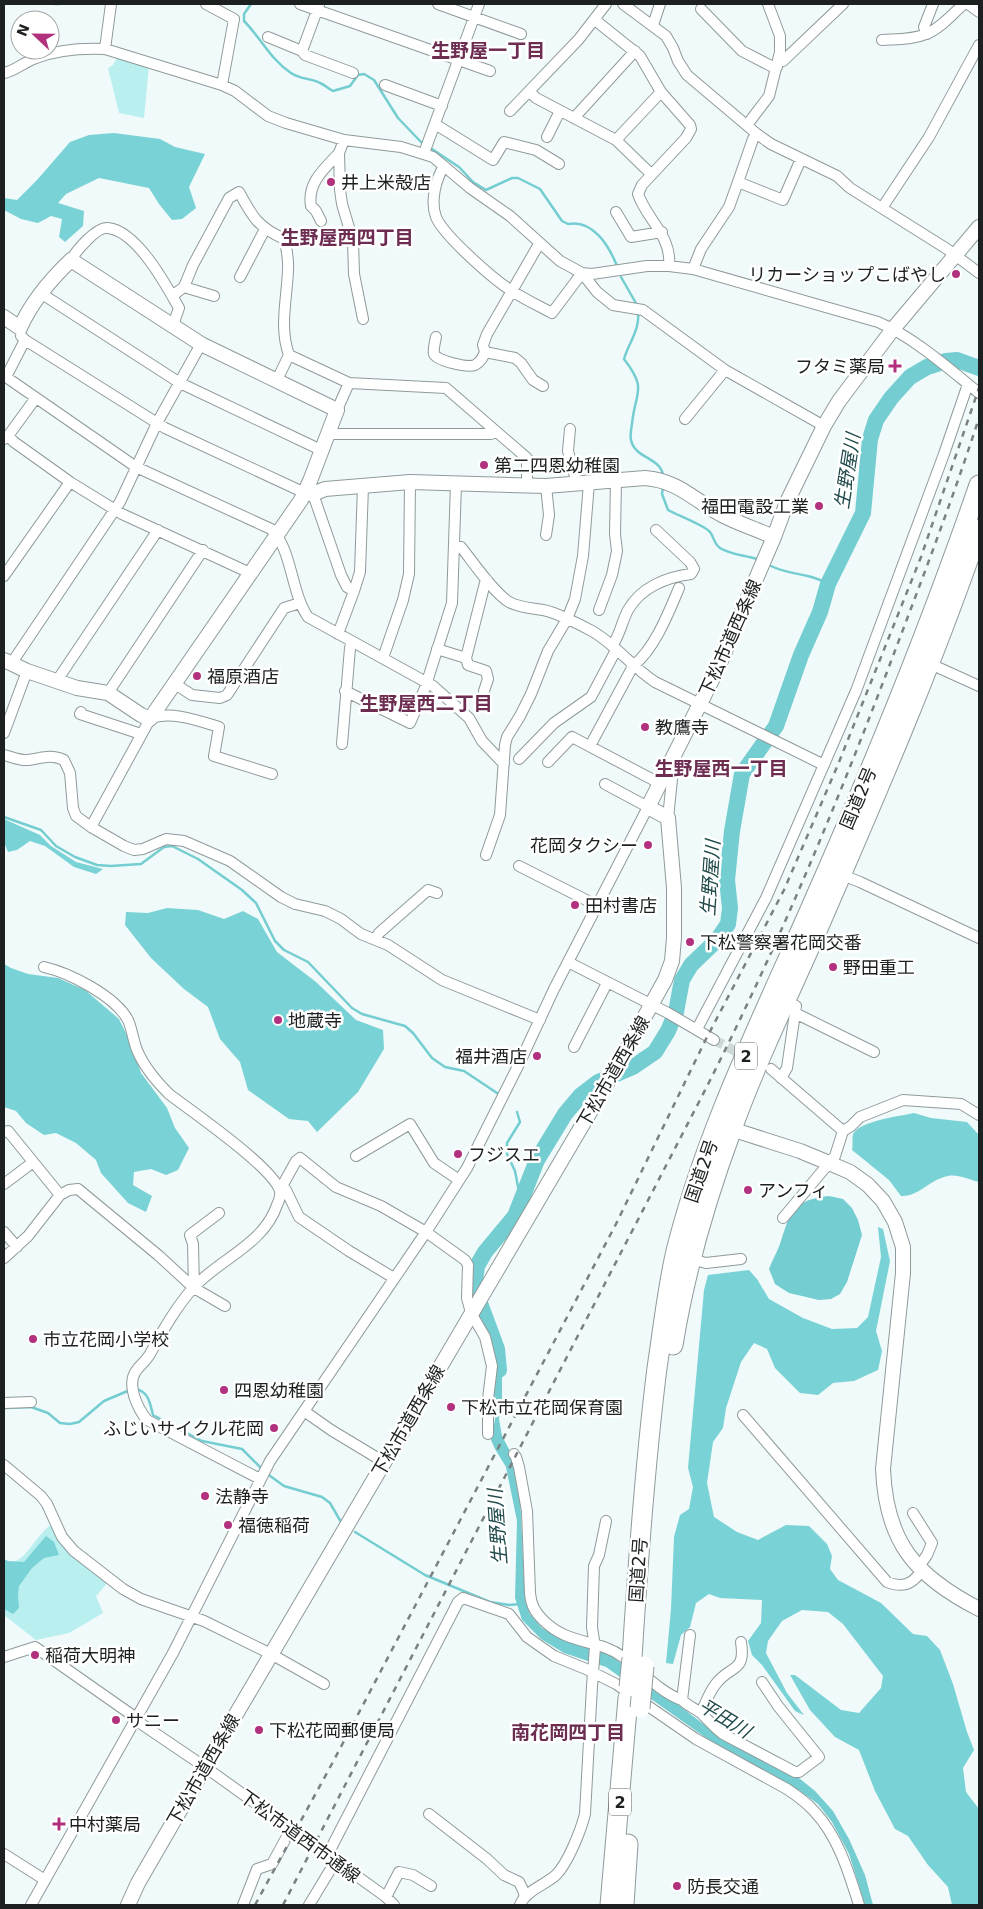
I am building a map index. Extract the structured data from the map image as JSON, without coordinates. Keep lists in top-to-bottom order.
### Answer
{
  "streets": {
    "highway": ["国道2号", "2"],
    "street": ["下松市道西条線", "下松市道西市通線"]
  },
  "crossings": [
    ["下松市道西条線", "下松市道西市通線"]
  ],
  "districts": [
    "生野屋一丁目",
    "生野屋西四丁目",
    "生野屋西二丁目",
    "生野屋西一丁目",
    "南花岡四丁目"
  ],
  "water": ["生野屋川", "平田川"],
  "places": {
    "other": [
      "井上米殻店",
      "リカーショップこばやし",
      "第二四恩幼稚園",
      "福田電設工業",
      "福原酒店",
      "教鷹寺",
      "花岡タクシー",
      "田村書店",
      "下松警察署花岡交番",
      "野田重工",
      "地蔵寺",
      "福井酒店",
      "フジスエ",
      "アンフィ",
      "市立花岡小学校",
      "四恩幼稚園",
      "下松市立花岡保育園",
      "ふじいサイクル花岡",
      "法静寺",
      "福徳稲荷",
      "稲荷大明神",
      "サニー",
      "下松花岡郵便局",
      "防長交通"
    ],
    "health": ["フタミ薬局", "中村薬局"]
  },
  "north": "left"
}
